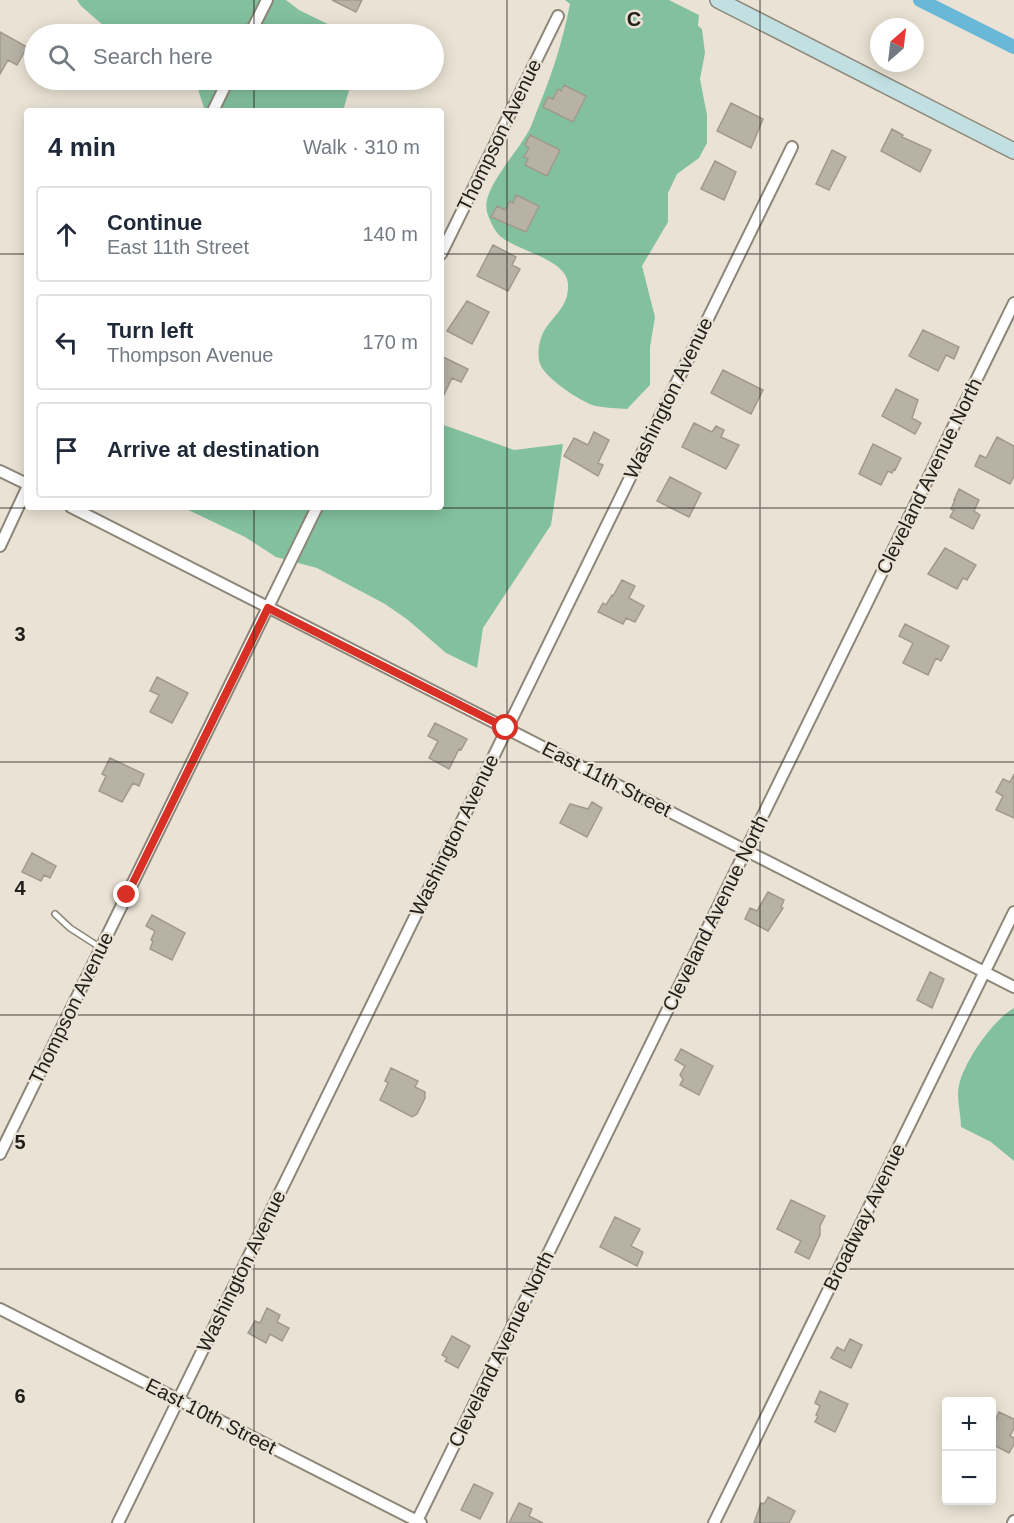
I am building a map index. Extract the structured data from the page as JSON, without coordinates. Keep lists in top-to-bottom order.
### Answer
{
  "streets": {
    "street": [
      "Thompson Avenue",
      "Washington Avenue",
      "Cleveland Avenue North",
      "East 11th Street",
      "Broadway Avenue",
      "East 10th Street"
    ]
  },
  "crossings": [
    ["Thompson Avenue", "East 11th Street"],
    ["Washington Avenue", "East 11th Street"],
    ["Washington Avenue", "East 10th Street"],
    ["Cleveland Avenue North", "East 11th Street"],
    ["Cleveland Avenue North", "East 10th Street"],
    ["East 11th Street", "Broadway Avenue"]
  ],
  "north": "top right",
  "page": {
    "search": "Search here",
    "heading": ["4 min", "Walk · 310 m"],
    "list": [
      ["Continue", "East 11th Street", "140 m"],
      ["Turn left", "Thompson Avenue", "170 m"],
      "Arrive at destination"
    ],
    "map_buttons": ["+", "−"]
  },
  "grid": {
    "columns": ["C"],
    "rows": [
      "3",
      "4",
      "5",
      "6"
    ]
  }
}
